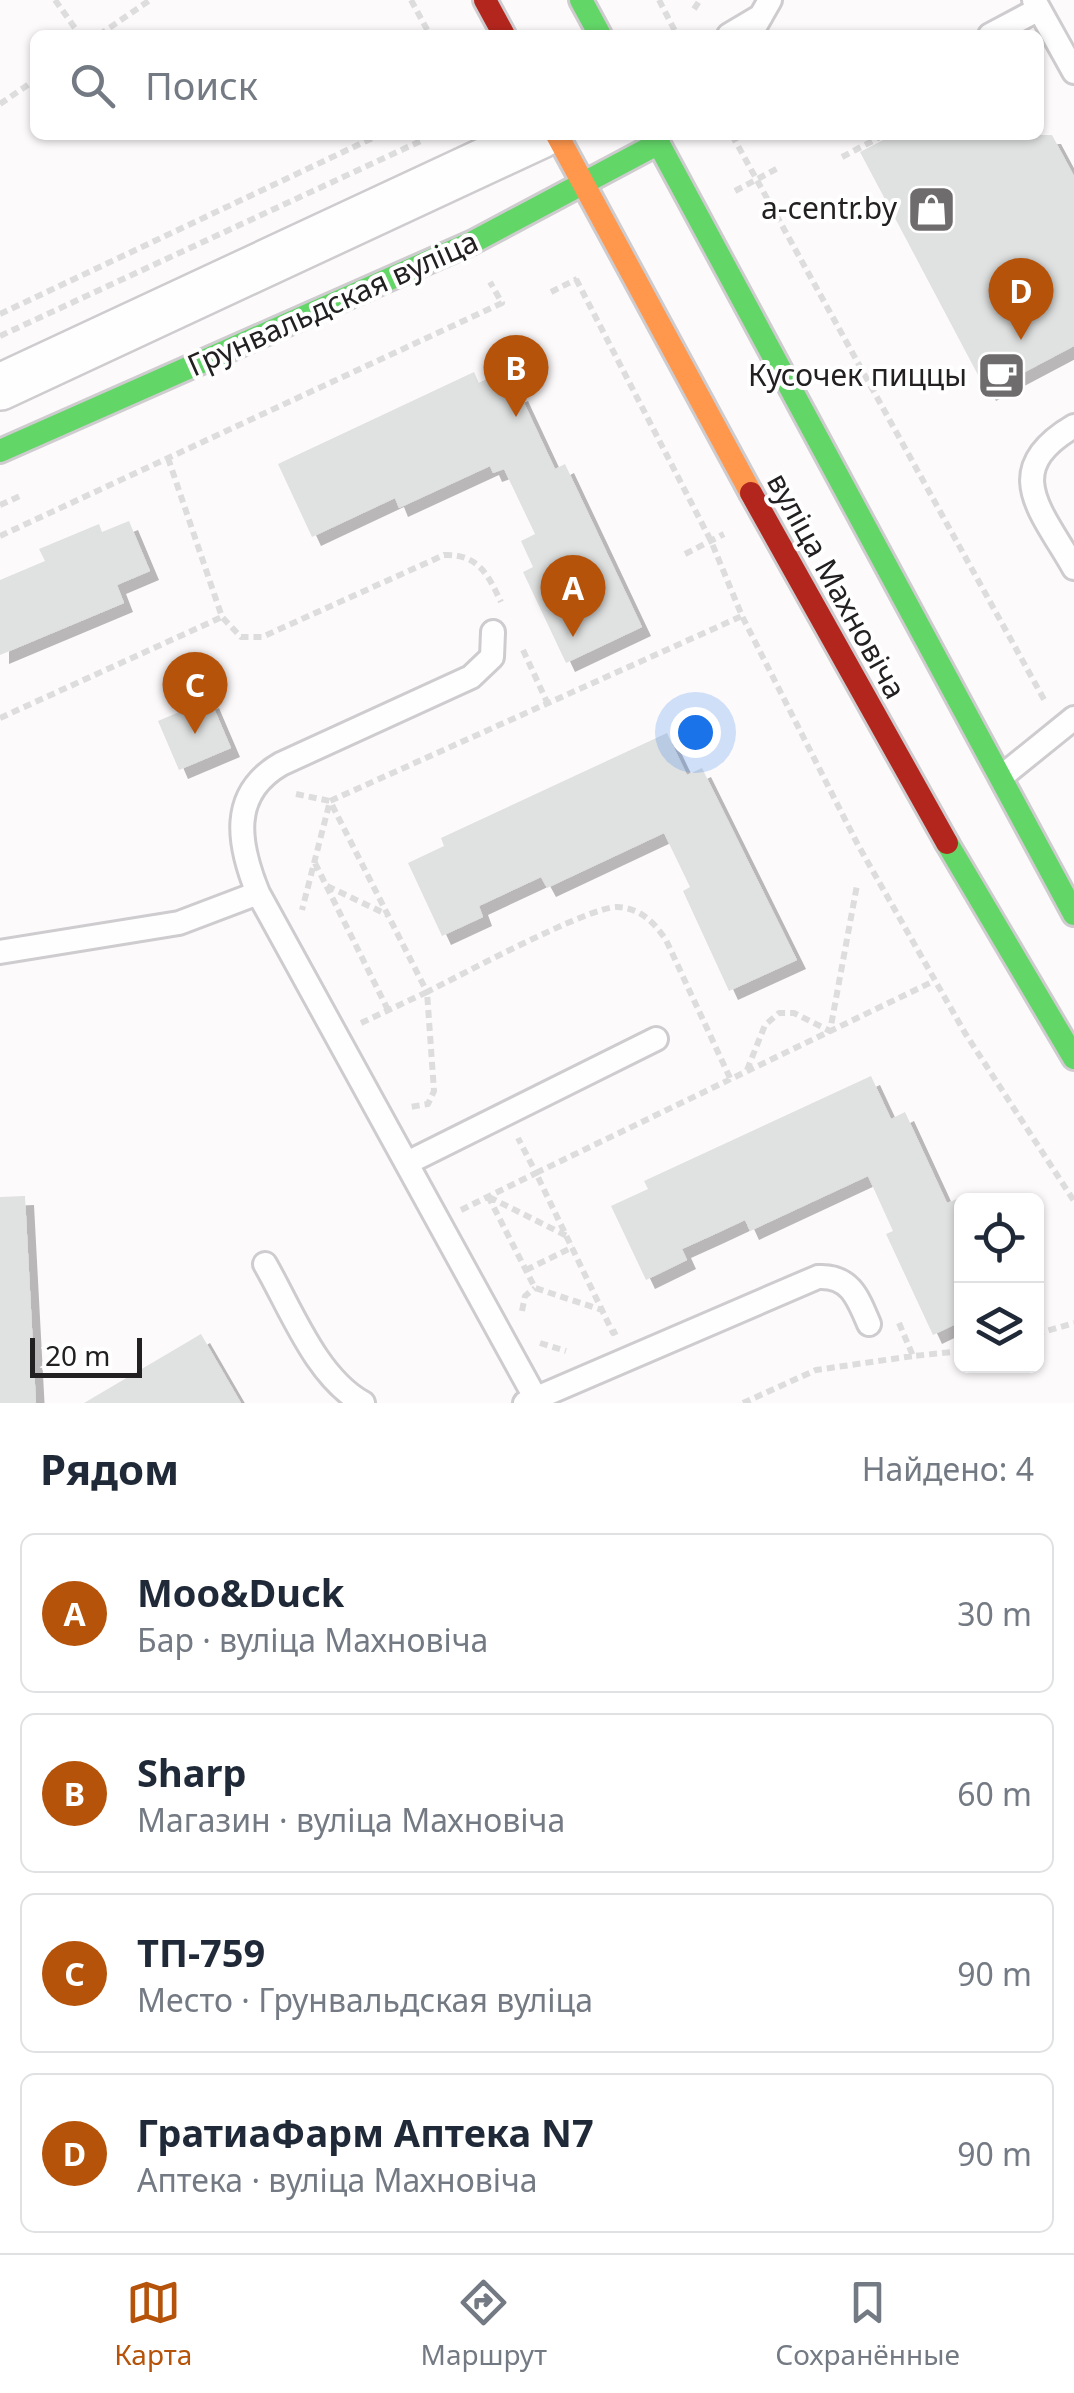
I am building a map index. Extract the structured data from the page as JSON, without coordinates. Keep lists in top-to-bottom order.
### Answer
{
  "streets": {
    "main road": ["Грунвальдская вуліца", "вуліца Махновіча"]
  },
  "crossings": [
    ["Грунвальдская вуліца", "вуліца Махновіча"]
  ],
  "places": {
    "shop": ["a-centr.by"],
    "cafe": ["Кусочек пиццы"]
  },
  "scale_bar": "20 m",
  "page": {
    "search": "Поиск",
    "pins": [
      "D",
      "B",
      "A",
      "C"
    ],
    "scale": "20 m",
    "heading": ["Рядом", "Найдено: 4"],
    "list": [
      {
        "mark": "A",
        "name": "Моо&Duck",
        "note": "Бар · вуліца Махновіча",
        "value": "30 m"
      },
      {
        "mark": "B",
        "name": "Sharp",
        "note": "Магазин · вуліца Махновіча",
        "value": "60 m"
      },
      {
        "mark": "C",
        "name": "ТП-759",
        "note": "Место · Грунвальдская вуліца",
        "value": "90 m"
      },
      {
        "mark": "D",
        "name": "ГратиаФарм Аптека N7",
        "note": "Аптека · вуліца Махновіча",
        "value": "90 m"
      }
    ],
    "nav": ["Карта", "Маршрут", "Сохранённые"]
  }
}
